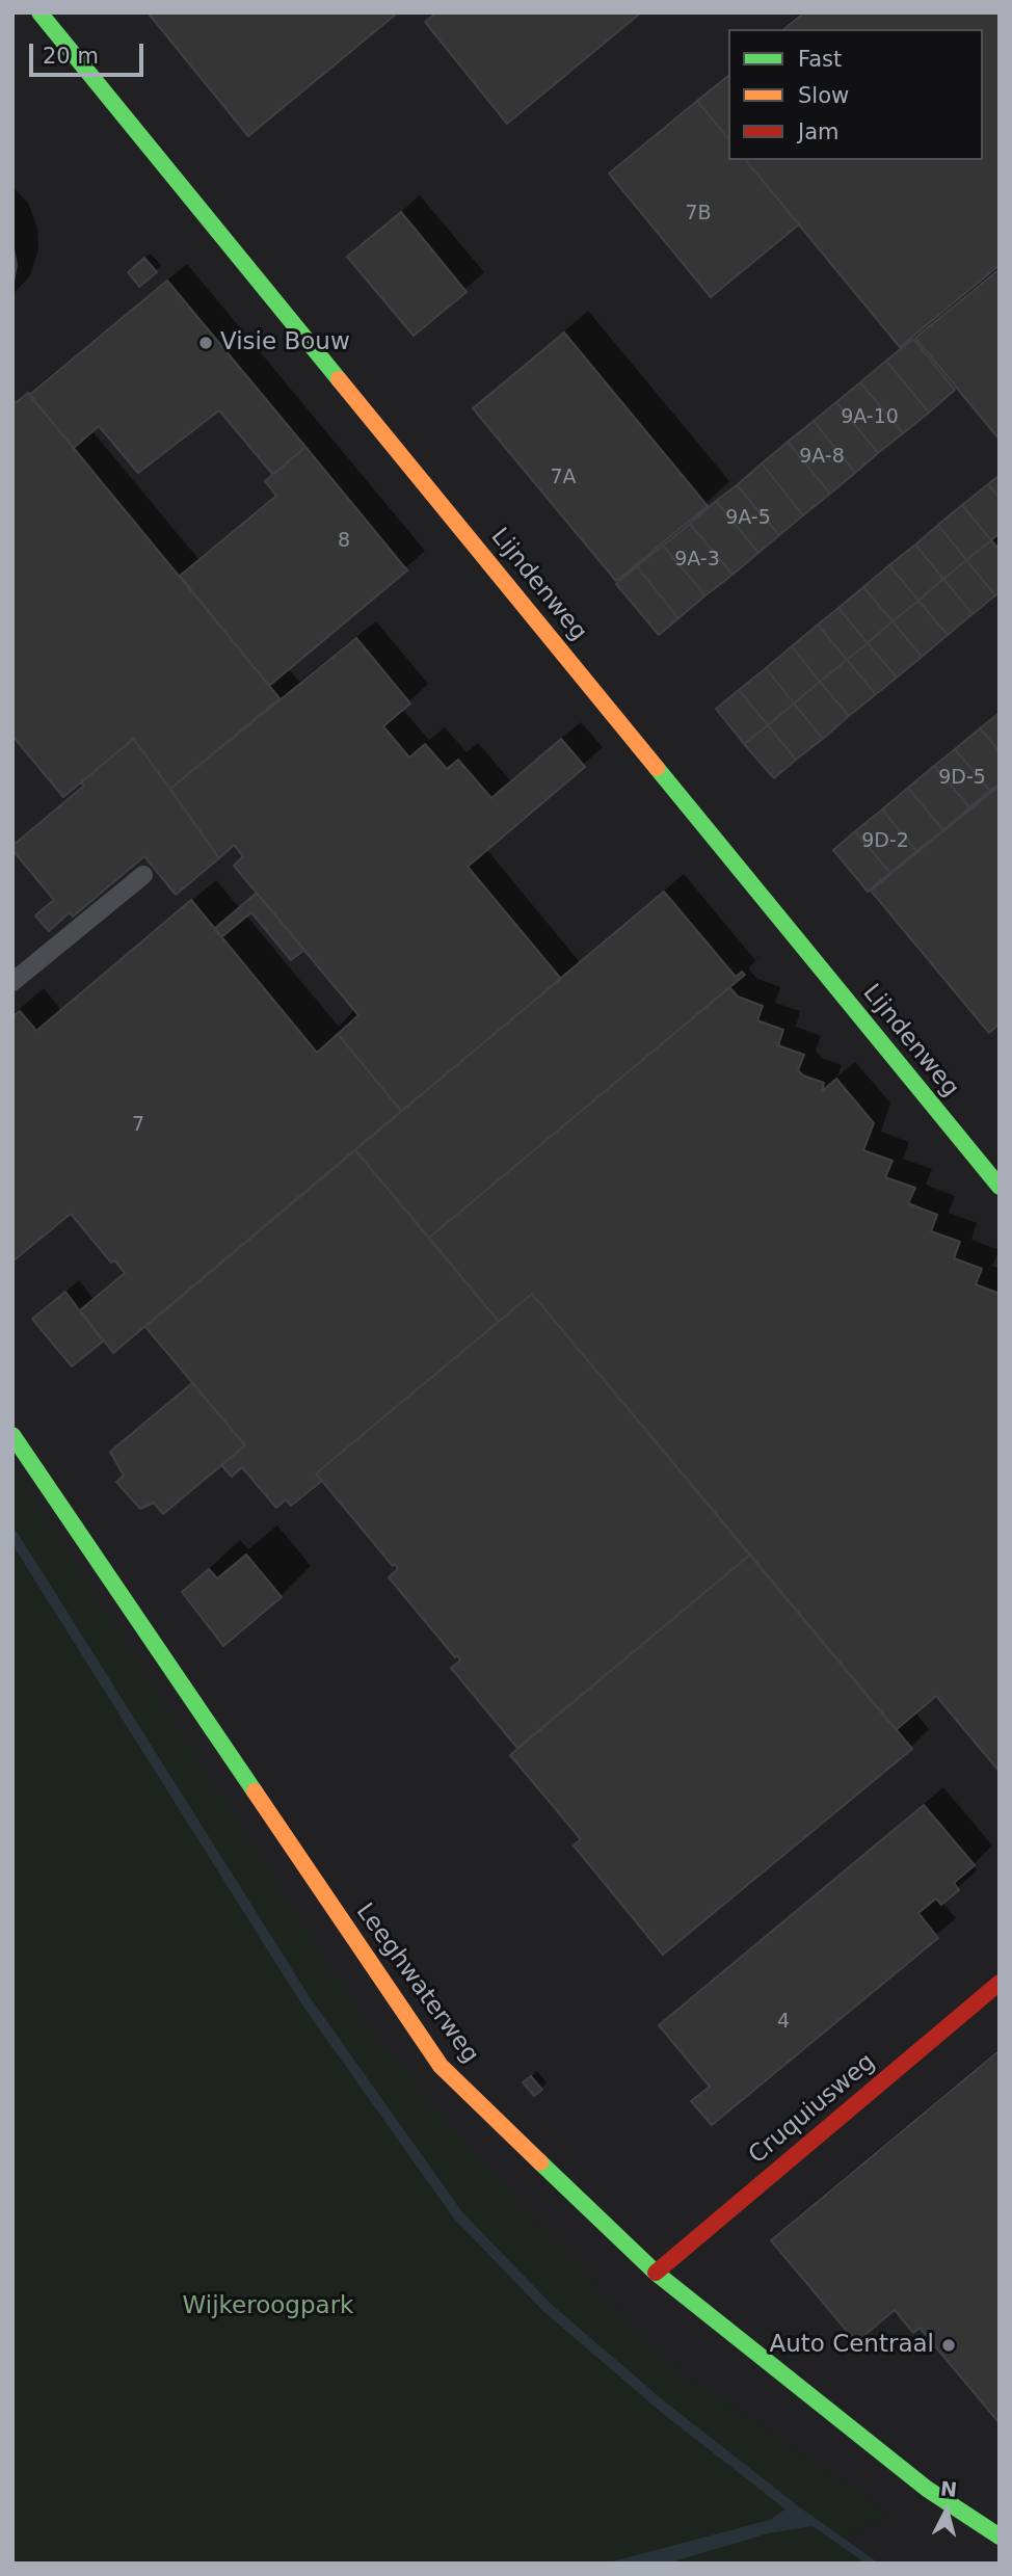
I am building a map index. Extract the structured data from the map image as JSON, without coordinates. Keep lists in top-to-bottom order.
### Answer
{
  "streets": {
    "street": ["Lijndenweg", "Leeghwaterweg", "Cruquiusweg"]
  },
  "crossings": [
    ["Leeghwaterweg", "Cruquiusweg"]
  ],
  "parks": ["Wijkeroogpark"],
  "places": ["Visie Bouw", "Auto Centraal"],
  "house_numbers": [
    "7B",
    "9A-10",
    "9A-8",
    "7A",
    "9A-5",
    "8",
    "9A-3",
    "9D-5",
    "9D-2",
    "7",
    "4"
  ],
  "legend": ["Fast", "Slow", "Jam"],
  "scale_bar": "20 m",
  "north": "top"
}
